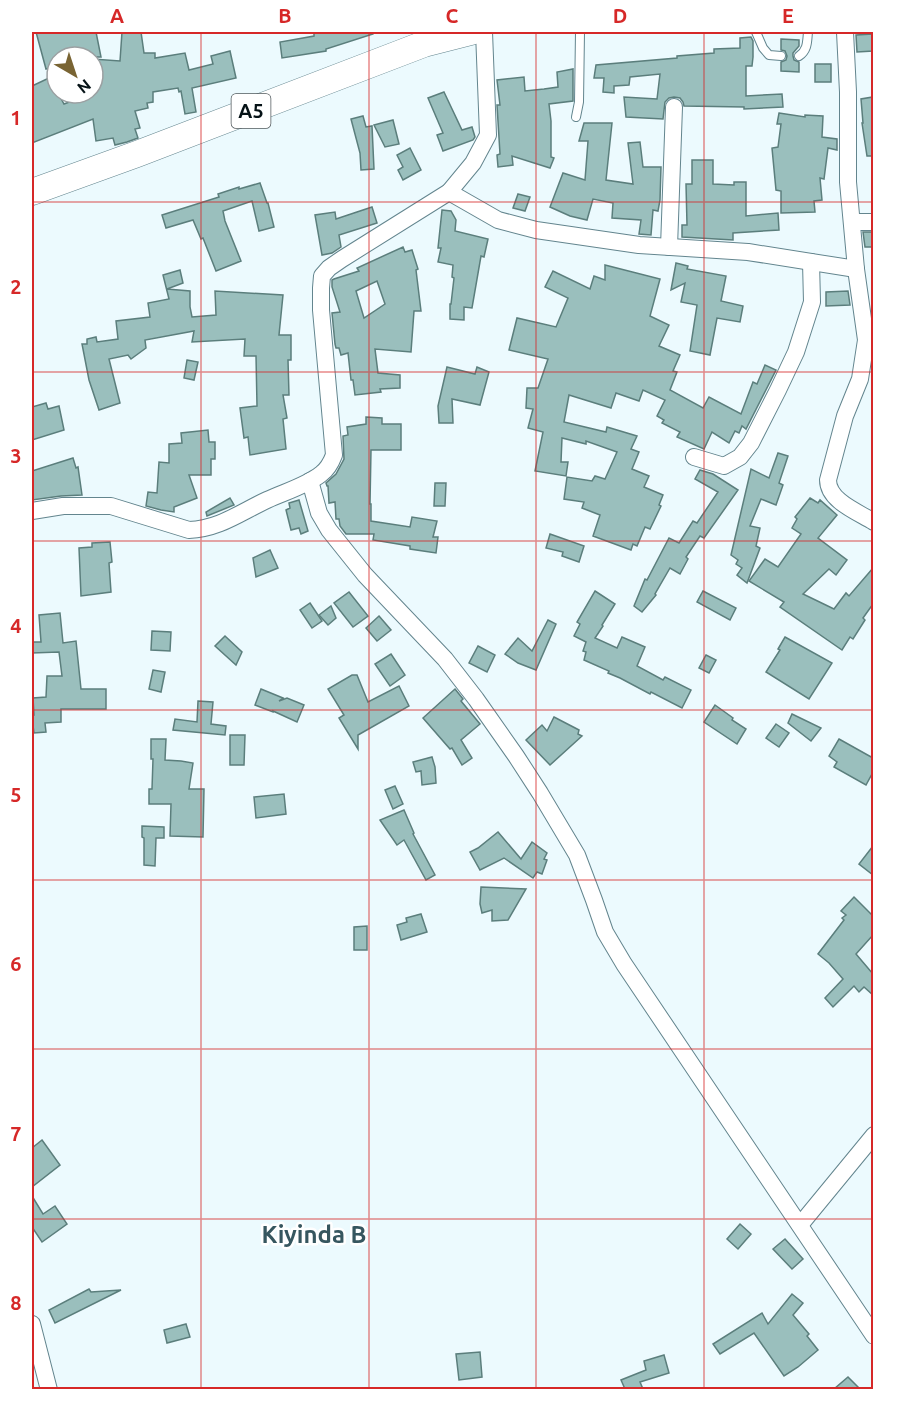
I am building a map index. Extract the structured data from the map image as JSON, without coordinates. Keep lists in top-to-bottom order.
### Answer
{
  "streets": {
    "main road": ["A5"]
  },
  "districts": ["Kiyinda B"],
  "north": "bottom right",
  "grid": {
    "columns": [
      "A",
      "B",
      "C",
      "D",
      "E"
    ],
    "rows": [
      "1",
      "2",
      "3",
      "4",
      "5",
      "6",
      "7",
      "8"
    ]
  }
}
